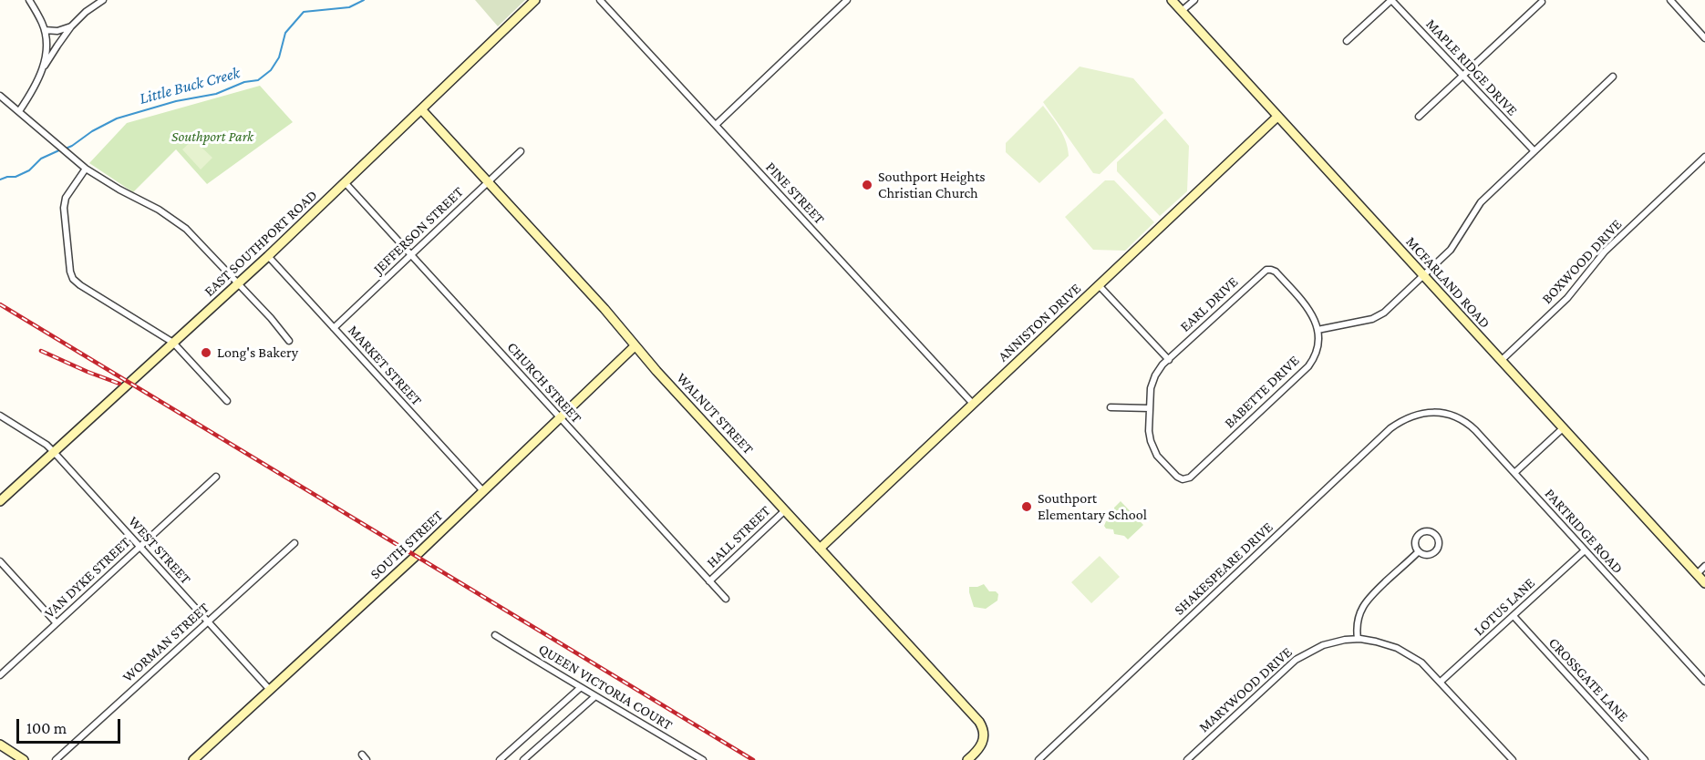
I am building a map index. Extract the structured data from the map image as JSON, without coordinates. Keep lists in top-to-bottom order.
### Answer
{
  "streets": {
    "street": [
      "MAPLE RIDGE DRIVE",
      "PINE STREET",
      "JEFFERSON STREET",
      "EAST SOUTHPORT ROAD",
      "BOXWOOD DRIVE",
      "MCFARLAND ROAD",
      "EARL DRIVE",
      "ANNISTON DRIVE",
      "MARKET STREET",
      "CHURCH STREET",
      "BABETTE DRIVE",
      "WALNUT STREET",
      "PARTRIDGE ROAD",
      "HALL STREET",
      "SOUTH STREET",
      "WEST STREET",
      "SHAKESPEARE DRIVE",
      "VAN DYKE STREET",
      "LOTUS LANE",
      "WORMAN STREET",
      "CROSSGATE LANE",
      "QUEEN VICTORIA COURT",
      "MARYWOOD DRIVE"
    ]
  },
  "crossings": [
    ["PINE STREET", "ANNISTON DRIVE"],
    ["JEFFERSON STREET", "MARKET STREET"],
    ["JEFFERSON STREET", "CHURCH STREET"],
    ["JEFFERSON STREET", "WALNUT STREET"],
    ["EAST SOUTHPORT ROAD", "MARKET STREET"],
    ["EAST SOUTHPORT ROAD", "CHURCH STREET"],
    ["EAST SOUTHPORT ROAD", "WALNUT STREET"],
    ["EAST SOUTHPORT ROAD", "WEST STREET"],
    ["BOXWOOD DRIVE", "MCFARLAND ROAD"],
    ["MCFARLAND ROAD", "ANNISTON DRIVE"],
    ["EARL DRIVE", "BABETTE DRIVE"],
    ["ANNISTON DRIVE", "WALNUT STREET"],
    ["MARKET STREET", "SOUTH STREET"],
    ["CHURCH STREET", "HALL STREET"],
    ["CHURCH STREET", "SOUTH STREET"],
    ["WALNUT STREET", "HALL STREET"],
    ["WALNUT STREET", "SOUTH STREET"],
    ["PARTRIDGE ROAD", "SHAKESPEARE DRIVE"],
    ["PARTRIDGE ROAD", "LOTUS LANE"],
    ["SOUTH STREET", "WEST STREET"],
    ["WEST STREET", "VAN DYKE STREET"],
    ["WEST STREET", "WORMAN STREET"],
    ["LOTUS LANE", "CROSSGATE LANE"],
    ["LOTUS LANE", "MARYWOOD DRIVE"]
  ],
  "water": ["Little Buck Creek"],
  "parks": ["Southport Park"],
  "places": ["Southport Heights Christian Church", "Long's Bakery", "Southport Elementary School"],
  "scale_bar": "100 m"
}
